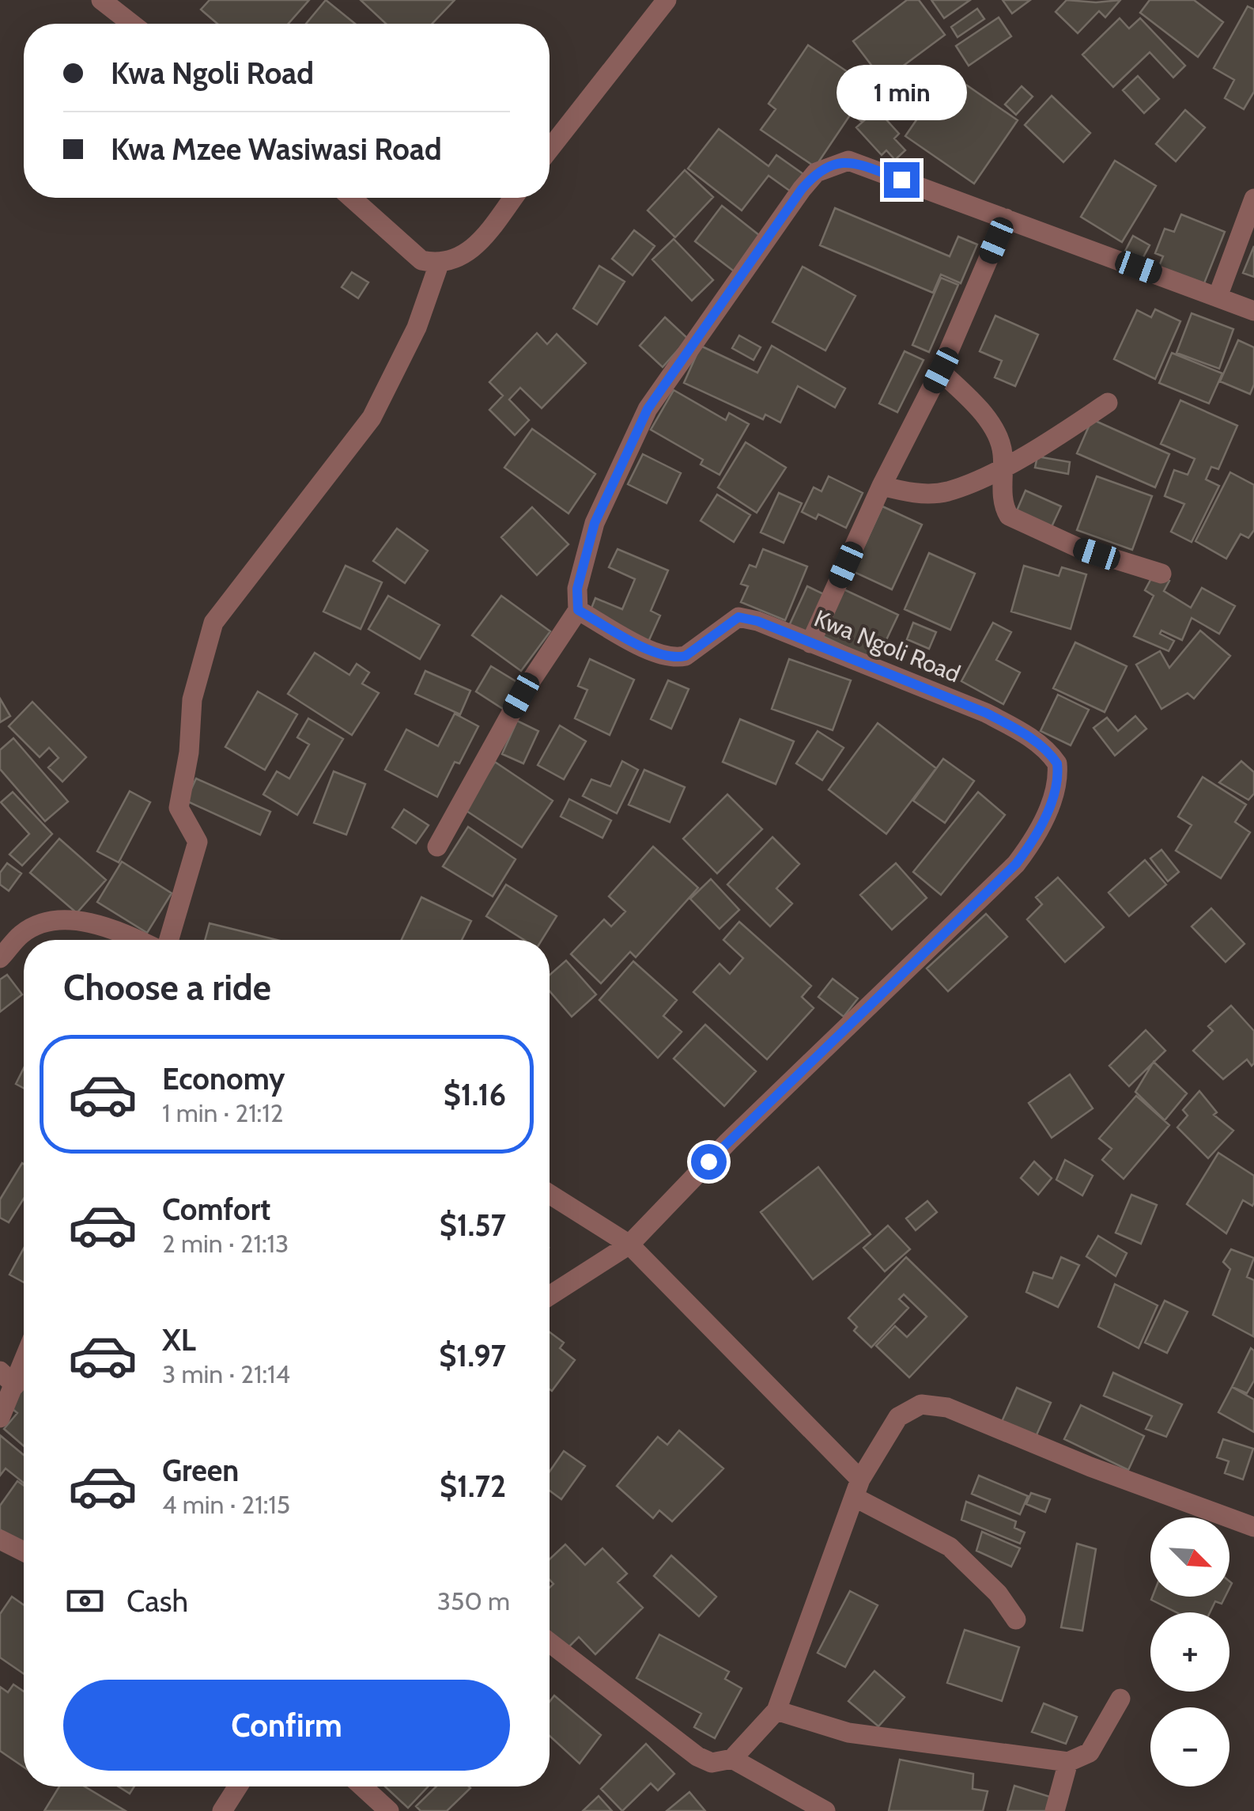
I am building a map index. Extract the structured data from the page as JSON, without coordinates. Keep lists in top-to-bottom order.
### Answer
{
  "streets": {
    "street": ["Kwa Ngoli Road"]
  },
  "north": "bottom right",
  "page": {
    "banner": ["Kwa Ngoli Road", "Kwa Mzee Wasiwasi Road"],
    "bubble": "1 min",
    "heading": "Choose a ride",
    "list": [
      {
        "name": "Economy",
        "note": "1 min · 21:12",
        "value": "$1.16"
      },
      {
        "name": "Comfort",
        "note": "2 min · 21:13",
        "value": "$1.57"
      },
      {
        "name": "XL",
        "note": "3 min · 21:14",
        "value": "$1.97"
      },
      {
        "name": "Green",
        "note": "4 min · 21:15",
        "value": "$1.72"
      }
    ],
    "map_buttons": ["+", "−"],
    "pay": ["Cash", "350 m"],
    "buttons": "Confirm"
  }
}
